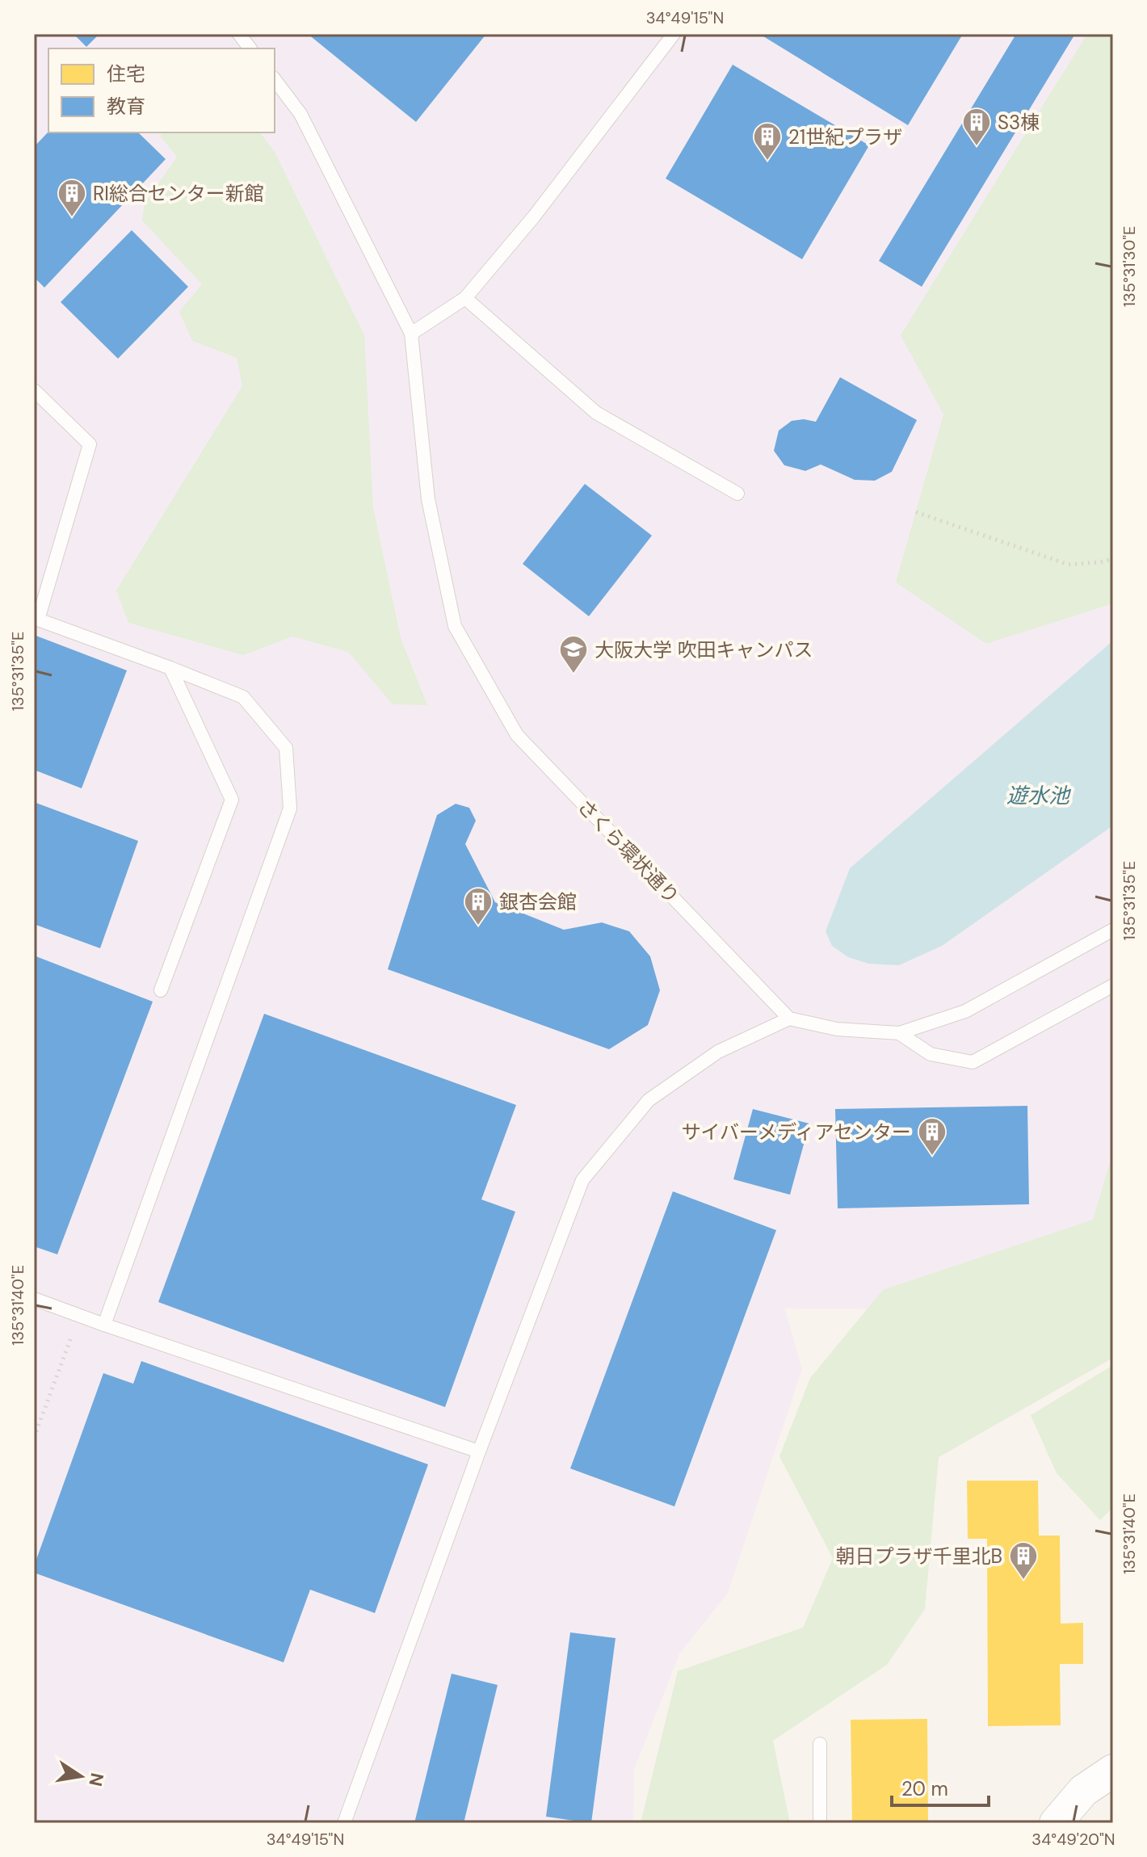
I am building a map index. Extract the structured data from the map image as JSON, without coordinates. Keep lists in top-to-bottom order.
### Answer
{
  "streets": {
    "lane": ["さくら環状通り"]
  },
  "water": ["遊水池"],
  "places": {
    "building": [
      "S3棟",
      "21世紀プラザ",
      "RI総合センター新館",
      "銀杏会館",
      "サイバーメディアセンター",
      "朝日プラザ千里北B"
    ],
    "school or university": ["大阪大学 吹田キャンパス"]
  },
  "legend": ["住宅", "教育"],
  "scale_bar": "20 m",
  "north": "right",
  "coordinates": [
    "34°49'15\"N",
    "135°31'30\"E",
    "135°31'35\"E",
    "135°31'40\"E",
    "34°49'20\"N"
  ]
}
